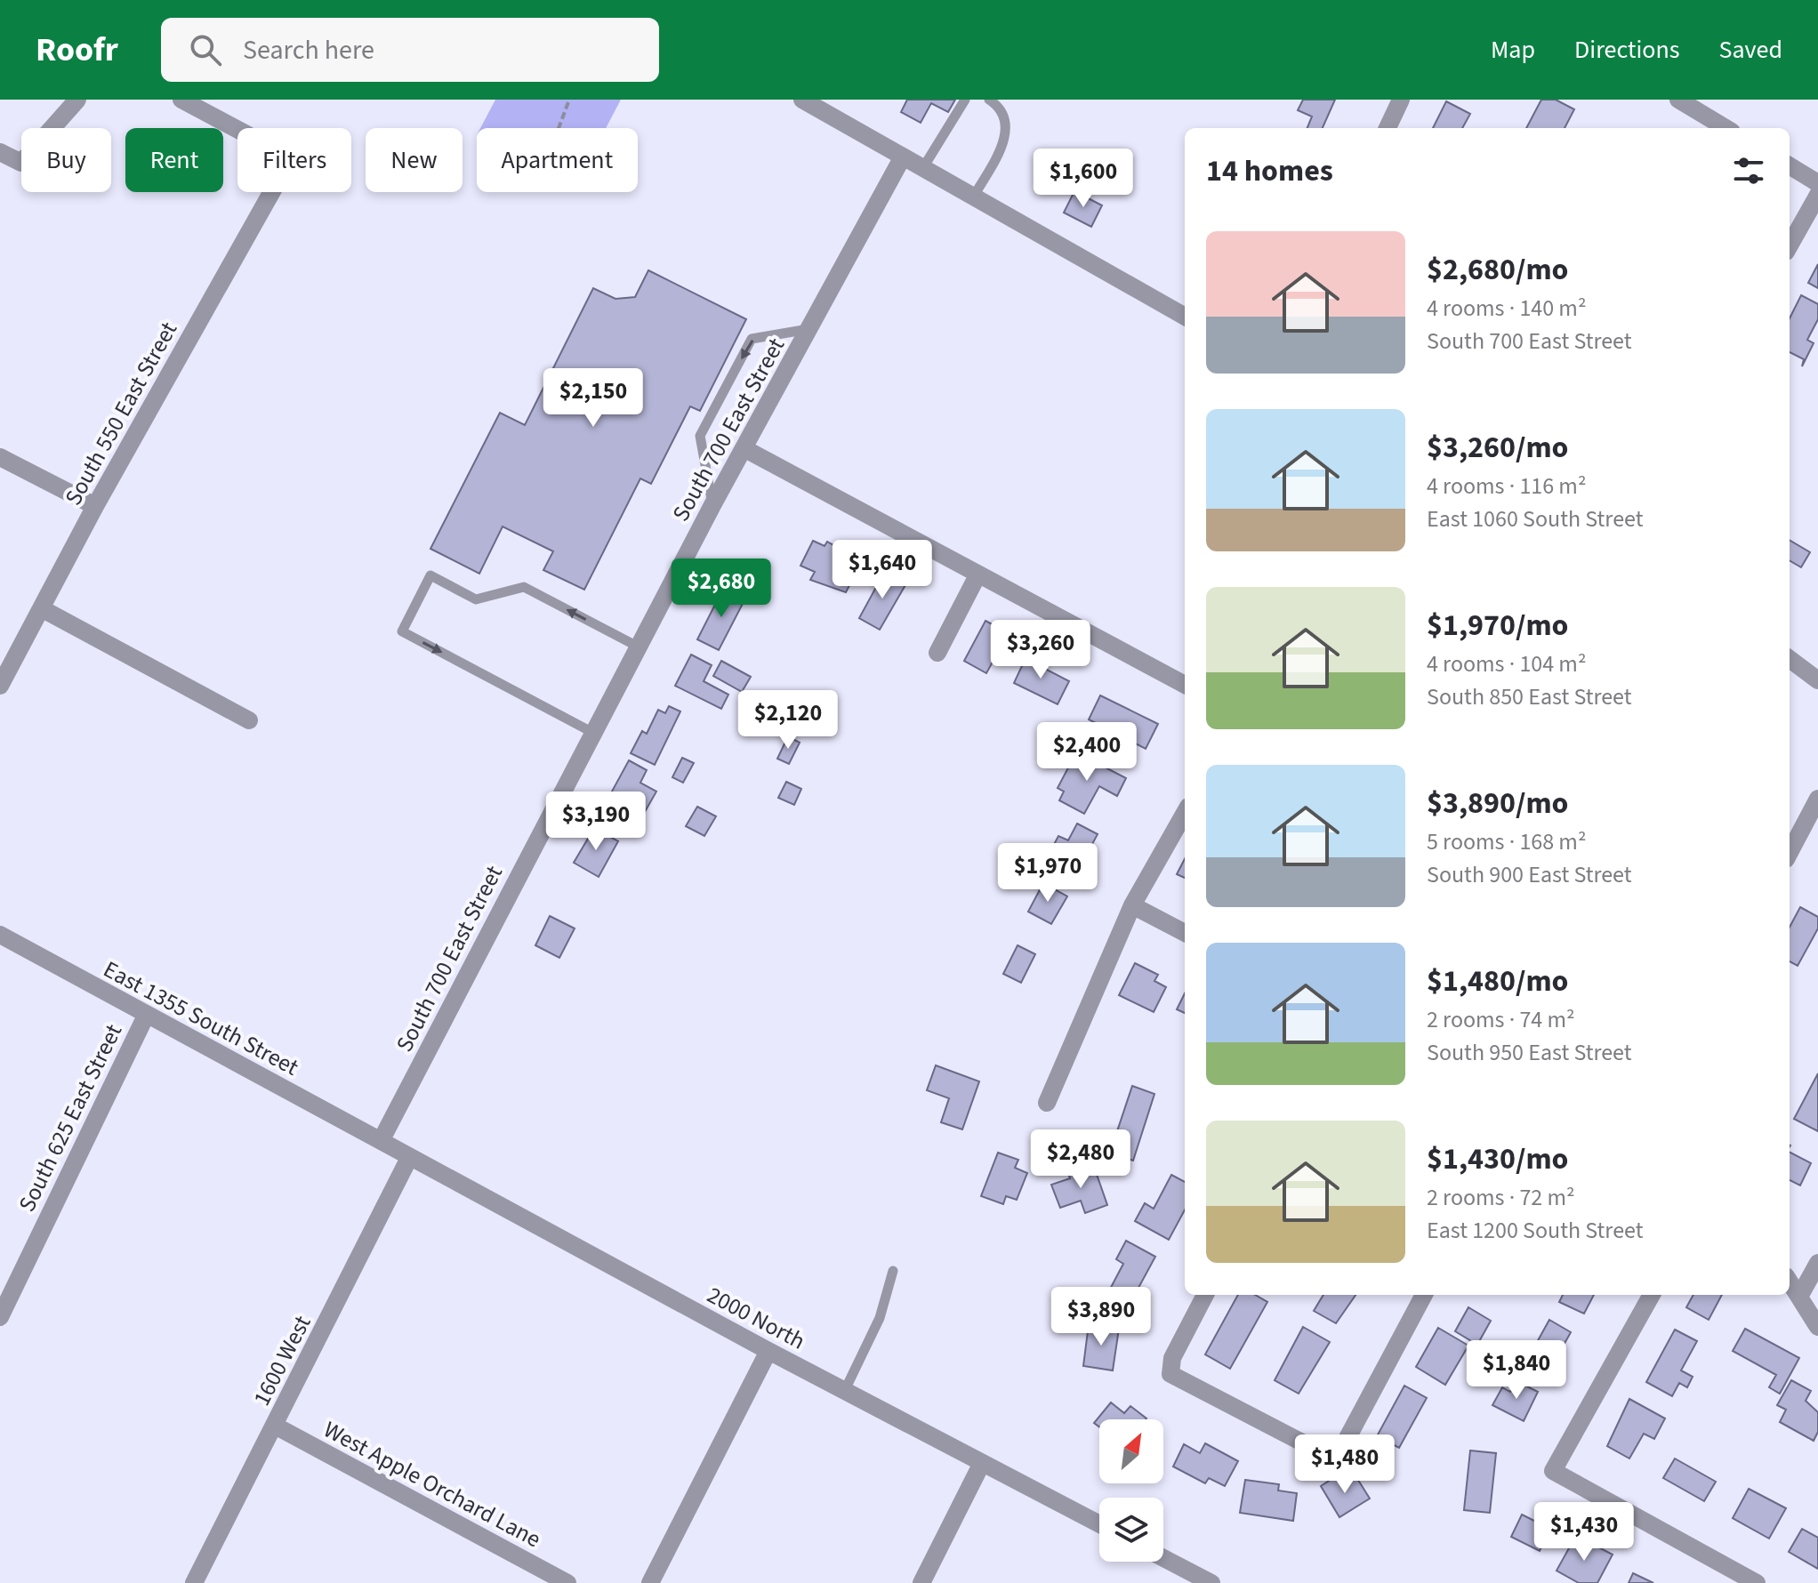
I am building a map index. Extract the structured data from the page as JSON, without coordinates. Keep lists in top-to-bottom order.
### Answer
{
  "streets": {
    "street": [
      "South 550 East Street",
      "South 700 East Street",
      "East 1355 South Street",
      "South 625 East Street",
      "2000 North",
      "1600 West",
      "West Apple Orchard Lane"
    ]
  },
  "crossings": [
    ["South 700 East Street", "East 1355 South Street"],
    ["South 700 East Street", "2000 North"],
    ["East 1355 South Street", "South 625 East Street"],
    ["East 1355 South Street", "2000 North"],
    ["2000 North", "1600 West"],
    ["1600 West", "West Apple Orchard Lane"]
  ],
  "north": "top right",
  "page": {
    "header": "Roofr",
    "search": "Search here",
    "nav": ["Map", "Directions", "Saved"],
    "chip": [
      "Buy",
      "Rent",
      "Filters",
      "New",
      "Apartment"
    ],
    "heading": "14 homes",
    "price": [
      "$1,600",
      "$2,150",
      "$1,640",
      "$2,680",
      "$3,260",
      "$2,120",
      "$2,400",
      "$3,190",
      "$1,970",
      "$2,480",
      "$3,890",
      "$1,840",
      "$1,480",
      "$1,430"
    ],
    "list": [
      {
        "name": "$2,680/mo",
        "note": "4 rooms · 140 m² · South 700 East Street"
      },
      {
        "name": "$3,260/mo",
        "note": "4 rooms · 116 m² · East 1060 South Street"
      },
      {
        "name": "$1,970/mo",
        "note": "4 rooms · 104 m² · South 850 East Street"
      },
      {
        "name": "$3,890/mo",
        "note": "5 rooms · 168 m² · South 900 East Street"
      },
      {
        "name": "$1,480/mo",
        "note": "2 rooms · 74 m² · South 950 East Street"
      },
      {
        "name": "$1,430/mo",
        "note": "2 rooms · 72 m² · East 1200 South Street"
      }
    ]
  }
}
